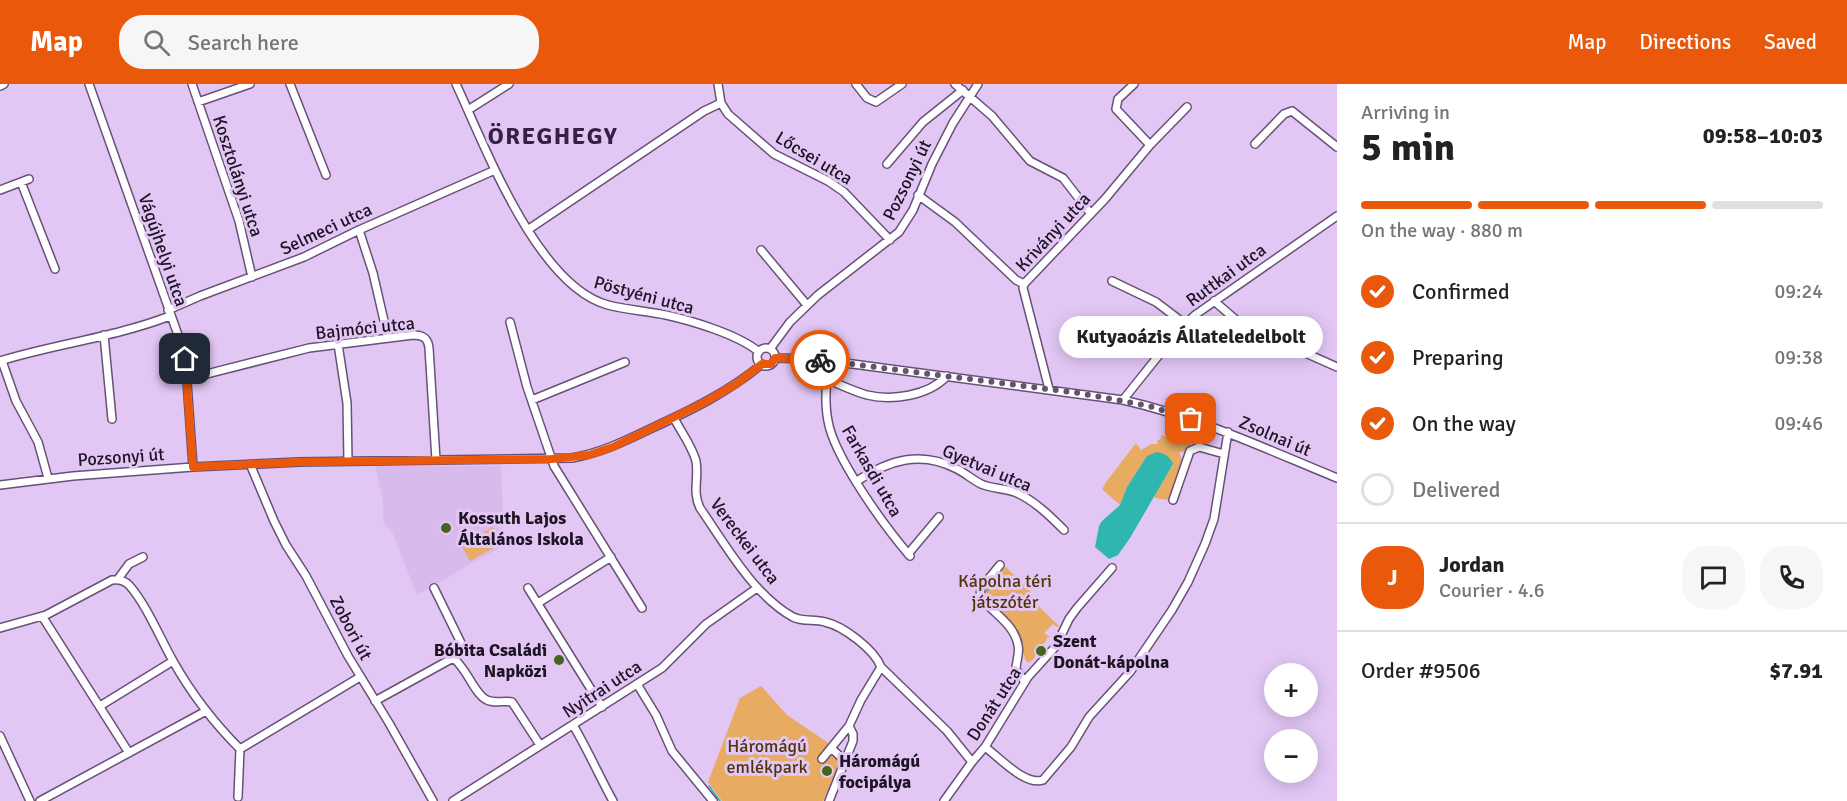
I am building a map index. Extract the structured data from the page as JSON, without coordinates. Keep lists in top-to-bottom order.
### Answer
{
  "streets": {
    "street": [
      "Lőcsei utca",
      "Kosztolányi utca",
      "Pozsonyi út",
      "Selmeci utca",
      "Kriványi utca",
      "Vágújhelyi utca",
      "Ruttkai utca",
      "Pöstyéni utca",
      "Bajmóci utca",
      "Zsolnai út",
      "Gyetvai utca",
      "Farkasdi utca",
      "Vereckei utca",
      "Zobori út",
      "Nyitrai utca",
      "Donát utca"
    ]
  },
  "crossings": [
    ["Lőcsei utca", "Pozsonyi út"],
    ["Kosztolányi utca", "Selmeci utca"],
    ["Pozsonyi út", "Vágújhelyi utca"],
    ["Pozsonyi út", "Pöstyéni utca"],
    ["Pozsonyi út", "Bajmóci utca"],
    ["Pozsonyi út", "Zsolnai út"],
    ["Pozsonyi út", "Vereckei utca"],
    ["Pozsonyi út", "Zobori út"],
    ["Selmeci utca", "Vágújhelyi utca"],
    ["Selmeci utca", "Pöstyéni utca"],
    ["Kriványi utca", "Zsolnai út"],
    ["Vágújhelyi utca", "Bajmóci utca"],
    ["Ruttkai utca", "Zsolnai út"],
    ["Pöstyéni utca", "Zsolnai út"],
    ["Zsolnai út", "Farkasdi utca"],
    ["Gyetvai utca", "Farkasdi utca"],
    ["Vereckei utca", "Nyitrai utca"],
    ["Vereckei utca", "Donát utca"]
  ],
  "districts": ["ÖREGHEGY"],
  "parks": ["Kápolna téri játszótér", "Háromágú emlékpark"],
  "places": [
    "Kutyaoázis Állateledelbolt",
    "Kossuth Lajos Általános Iskola",
    "Szent Donát-kápolna",
    "Bóbita Családi Napközi",
    "Háromágú focipálya"
  ],
  "page": {
    "header": "Map",
    "search": "Search here",
    "nav": ["Map", "Directions", "Saved"],
    "heading": ["5 min", "Arriving in", "09:58–10:03"],
    "panel": [
      "Jordan",
      "Courier · 4.6",
      "Order #9506",
      "$7.91"
    ],
    "bar": "On the way · 880 m",
    "list": [
      ["Confirmed", "09:24"],
      ["Preparing", "09:38"],
      ["On the way", "09:46"],
      "Delivered"
    ],
    "bubble": "Kutyaoázis Állateledelbolt",
    "round": "J",
    "map_buttons": ["+", "−"]
  }
}
